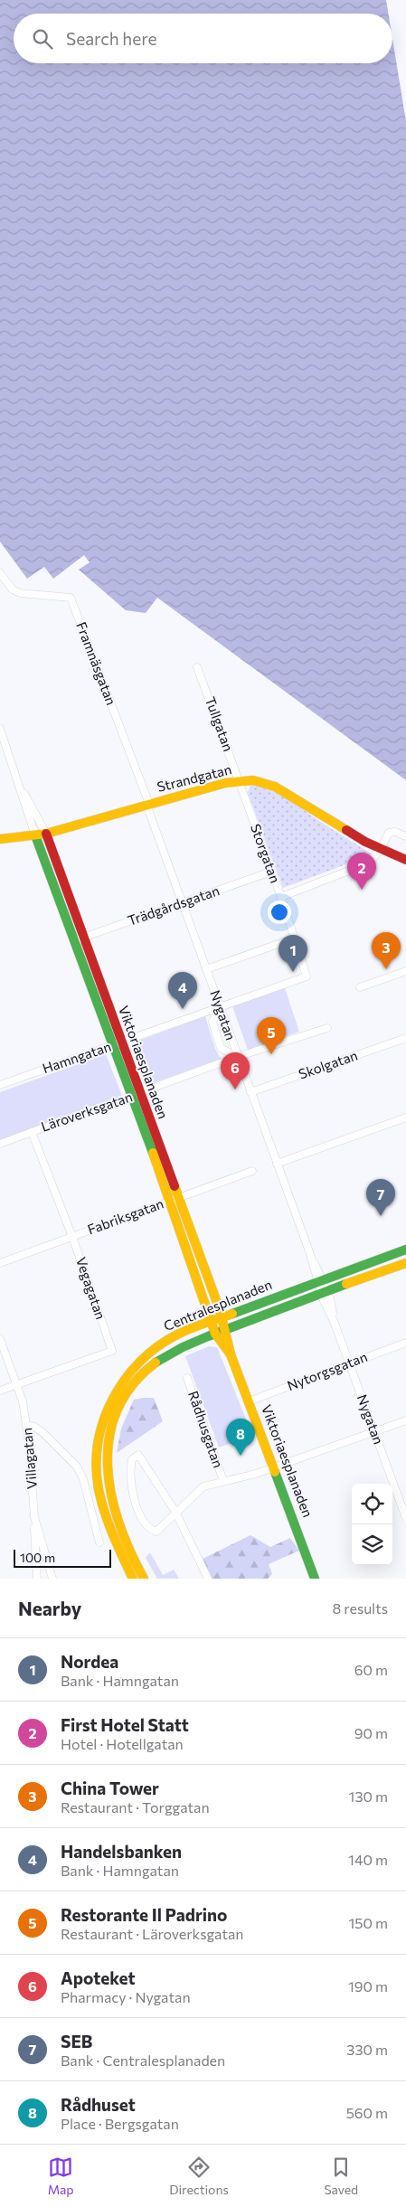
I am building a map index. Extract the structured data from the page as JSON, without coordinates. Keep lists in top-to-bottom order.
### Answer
{
  "streets": {
    "main road": ["Strandgatan", "Viktoriaesplanaden", "Centralesplanaden"],
    "street": [
      "Framnäsgatan",
      "Tullgatan",
      "Storgatan",
      "Trädgårdsgatan",
      "Nygatan",
      "Hamngatan",
      "Skolgatan",
      "Läroverksgatan",
      "Fabriksgatan",
      "Vegagatan",
      "Nytorgsgatan",
      "Rådhusgatan",
      "Villagatan"
    ]
  },
  "crossings": [
    ["Framnäsgatan", "Strandgatan"],
    ["Framnäsgatan", "Nygatan"],
    ["Tullgatan", "Strandgatan"],
    ["Tullgatan", "Storgatan"],
    ["Strandgatan", "Storgatan"],
    ["Strandgatan", "Nygatan"],
    ["Strandgatan", "Viktoriaesplanaden"],
    ["Storgatan", "Trädgårdsgatan"],
    ["Storgatan", "Hamngatan"],
    ["Trädgårdsgatan", "Nygatan"],
    ["Trädgårdsgatan", "Viktoriaesplanaden"],
    ["Nygatan", "Hamngatan"],
    ["Nygatan", "Skolgatan"],
    ["Nygatan", "Läroverksgatan"],
    ["Nygatan", "Centralesplanaden"],
    ["Nygatan", "Nytorgsgatan"],
    ["Hamngatan", "Viktoriaesplanaden"],
    ["Viktoriaesplanaden", "Läroverksgatan"],
    ["Viktoriaesplanaden", "Fabriksgatan"],
    ["Viktoriaesplanaden", "Centralesplanaden"],
    ["Viktoriaesplanaden", "Nytorgsgatan"],
    ["Läroverksgatan", "Vegagatan"],
    ["Fabriksgatan", "Vegagatan"],
    ["Vegagatan", "Villagatan"]
  ],
  "scale_bar": "100 m",
  "page": {
    "search": "Search here",
    "pins": [
      "2",
      "3",
      "1",
      "4",
      "5",
      "6",
      "7",
      "8"
    ],
    "scale": "100 m",
    "heading": ["Nearby", "8 results"],
    "list": [
      {
        "mark": "1",
        "name": "Nordea",
        "note": "Bank · Hamngatan",
        "value": "60 m"
      },
      {
        "mark": "2",
        "name": "First Hotel Statt",
        "note": "Hotel · Hotellgatan",
        "value": "90 m"
      },
      {
        "mark": "3",
        "name": "China Tower",
        "note": "Restaurant · Torggatan",
        "value": "130 m"
      },
      {
        "mark": "4",
        "name": "Handelsbanken",
        "note": "Bank · Hamngatan",
        "value": "140 m"
      },
      {
        "mark": "5",
        "name": "Restorante Il Padrino",
        "note": "Restaurant · Läroverksgatan",
        "value": "150 m"
      },
      {
        "mark": "6",
        "name": "Apoteket",
        "note": "Pharmacy · Nygatan",
        "value": "190 m"
      },
      {
        "mark": "7",
        "name": "SEB",
        "note": "Bank · Centralesplanaden",
        "value": "330 m"
      },
      {
        "mark": "8",
        "name": "Rådhuset",
        "note": "Place · Bergsgatan",
        "value": "560 m"
      }
    ],
    "nav": ["Map", "Directions", "Saved"]
  }
}
